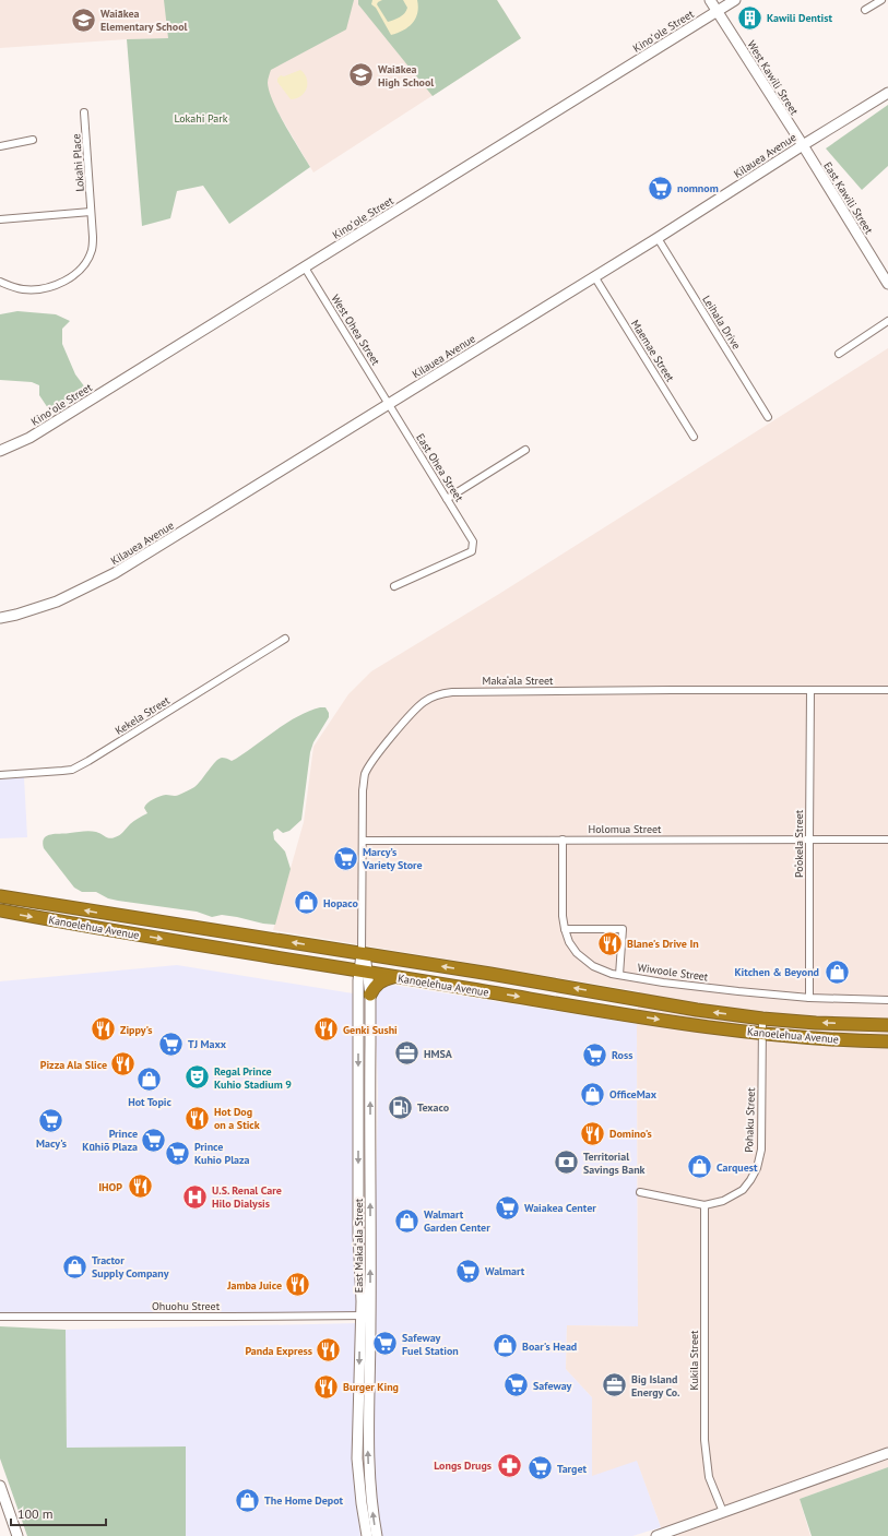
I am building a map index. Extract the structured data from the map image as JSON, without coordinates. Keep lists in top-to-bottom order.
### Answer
{
  "streets": {
    "highway": ["Kanoelehua Avenue"],
    "street": [
      "Kinoʻole Street",
      "West Kawili Street",
      "Kilauea Avenue",
      "Lokahi Place",
      "East Kawili Street",
      "Leihala Drive",
      "West Ohea Street",
      "Maemae Street",
      "East Ohea Street",
      "Maka‘ala Street",
      "Kekela Street",
      "Holomua Street",
      "Po‘okela Street",
      "Wiwoole Street",
      "Pohaku Street",
      "East Makaʻala Street",
      "Ohuohu Street",
      "Kukila Street"
    ]
  },
  "crossings": [
    ["Kinoʻole Street", "West Kawili Street"],
    ["Kinoʻole Street", "West Ohea Street"],
    ["West Kawili Street", "Kilauea Avenue"],
    ["West Kawili Street", "East Kawili Street"],
    ["Kilauea Avenue", "East Kawili Street"],
    ["Kilauea Avenue", "Leihala Drive"],
    ["Kilauea Avenue", "West Ohea Street"],
    ["Kilauea Avenue", "Maemae Street"],
    ["Kilauea Avenue", "East Ohea Street"],
    ["West Ohea Street", "East Ohea Street"],
    ["Maka‘ala Street", "Holomua Street"],
    ["Maka‘ala Street", "Po‘okela Street"],
    ["Maka‘ala Street", "Kanoelehua Avenue"],
    ["Maka‘ala Street", "East Makaʻala Street"],
    ["Holomua Street", "Po‘okela Street"],
    ["Holomua Street", "Wiwoole Street"],
    ["Po‘okela Street", "Wiwoole Street"],
    ["Kanoelehua Avenue", "Pohaku Street"],
    ["Kanoelehua Avenue", "East Makaʻala Street"],
    ["Pohaku Street", "Kukila Street"],
    ["East Makaʻala Street", "Ohuohu Street"]
  ],
  "parks": ["Lokahi Park"],
  "places": {
    "building": ["Kawili Dentist"],
    "school or university": ["Waiākea Elementary School", "Waiākea High School"],
    "supermarket": [
      "nomnom",
      "Marcy’s Variety Store",
      "TJ Maxx",
      "Ross",
      "Macy's",
      "Prince Kūhiō Plaza",
      "Prince Kuhio Plaza",
      "Waiakea Center",
      "Walmart",
      "Safeway Fuel Station",
      "Safeway",
      "Target"
    ],
    "shop": [
      "Hopaco",
      "Kitchen & Beyond",
      "Hot Topic",
      "OfficeMax",
      "Carquest",
      "Walmart Garden Center",
      "Tractor Supply Company",
      "Boar's Head",
      "The Home Depot"
    ],
    "restaurant": [
      "Blane's Drive In",
      "Zippy's",
      "Genki Sushi",
      "Pizza Ala Slice",
      "Hot Dog on a Stick",
      "Domino's",
      "IHOP",
      "Jamba Juice",
      "Panda Express",
      "Burger King"
    ],
    "office": ["HMSA", "Big Island Energy Co."],
    "theatre": ["Regal Prince Kuhio Stadium 9"],
    "fuel station": ["Texaco"],
    "bank": ["Territorial Savings Bank"],
    "hospital": ["U.S. Renal Care Hilo Dialysis"],
    "pharmacy": ["Longs Drugs"]
  },
  "scale_bar": "100 m"
}
